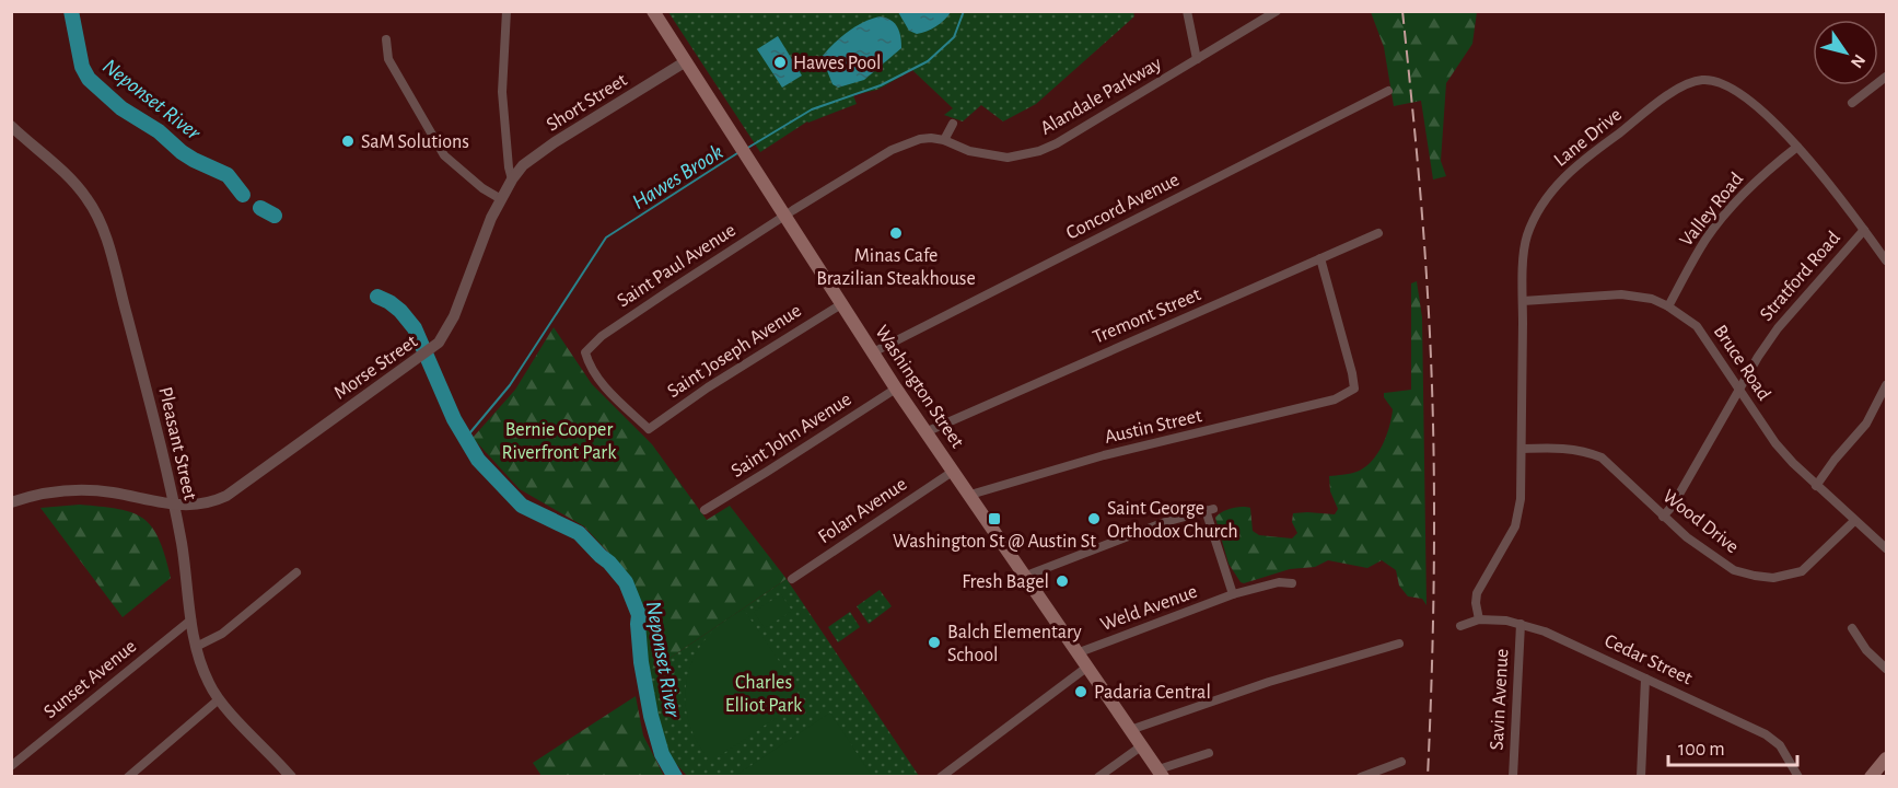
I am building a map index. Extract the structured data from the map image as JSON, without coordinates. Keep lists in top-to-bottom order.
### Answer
{
  "streets": {
    "main road": ["Washington Street"],
    "street": [
      "Alandale Parkway",
      "Short Street",
      "Lane Drive",
      "Concord Avenue",
      "Valley Road",
      "Saint Paul Avenue",
      "Stratford Road",
      "Tremont Street",
      "Saint Joseph Avenue",
      "Bruce Road",
      "Morse Street",
      "Austin Street",
      "Saint John Avenue",
      "Pleasant Street",
      "Folan Avenue",
      "Wood Drive",
      "Weld Avenue",
      "Cedar Street",
      "Sunset Avenue",
      "Savin Avenue"
    ]
  },
  "crossings": [
    ["Alandale Parkway", "Saint Paul Avenue"],
    ["Alandale Parkway", "Washington Street"],
    ["Short Street", "Morse Street"],
    ["Short Street", "Washington Street"],
    ["Lane Drive", "Valley Road"],
    ["Lane Drive", "Stratford Road"],
    ["Lane Drive", "Bruce Road"],
    ["Lane Drive", "Wood Drive"],
    ["Lane Drive", "Cedar Street"],
    ["Concord Avenue", "Washington Street"],
    ["Valley Road", "Bruce Road"],
    ["Saint Paul Avenue", "Saint Joseph Avenue"],
    ["Saint Paul Avenue", "Washington Street"],
    ["Stratford Road", "Bruce Road"],
    ["Stratford Road", "Wood Drive"],
    ["Tremont Street", "Washington Street"],
    ["Tremont Street", "Austin Street"],
    ["Saint Joseph Avenue", "Washington Street"],
    ["Bruce Road", "Wood Drive"],
    ["Morse Street", "Pleasant Street"],
    ["Washington Street", "Austin Street"],
    ["Washington Street", "Saint John Avenue"],
    ["Washington Street", "Folan Avenue"],
    ["Washington Street", "Weld Avenue"],
    ["Pleasant Street", "Sunset Avenue"],
    ["Cedar Street", "Savin Avenue"]
  ],
  "water": ["Neponset River", "Hawes Brook"],
  "parks": ["Bernie Cooper Riverfront Park", "Charles Elliot Park"],
  "places": {
    "other": [
      "Hawes Pool",
      "SaM Solutions",
      "Minas Cafe Brazilian Steakhouse",
      "Saint George Orthodox Church",
      "Fresh Bagel",
      "Balch Elementary School",
      "Padaria Central"
    ],
    "transit": ["Washington St @ Austin St"]
  },
  "scale_bar": "100 m",
  "north": "bottom right"
}
